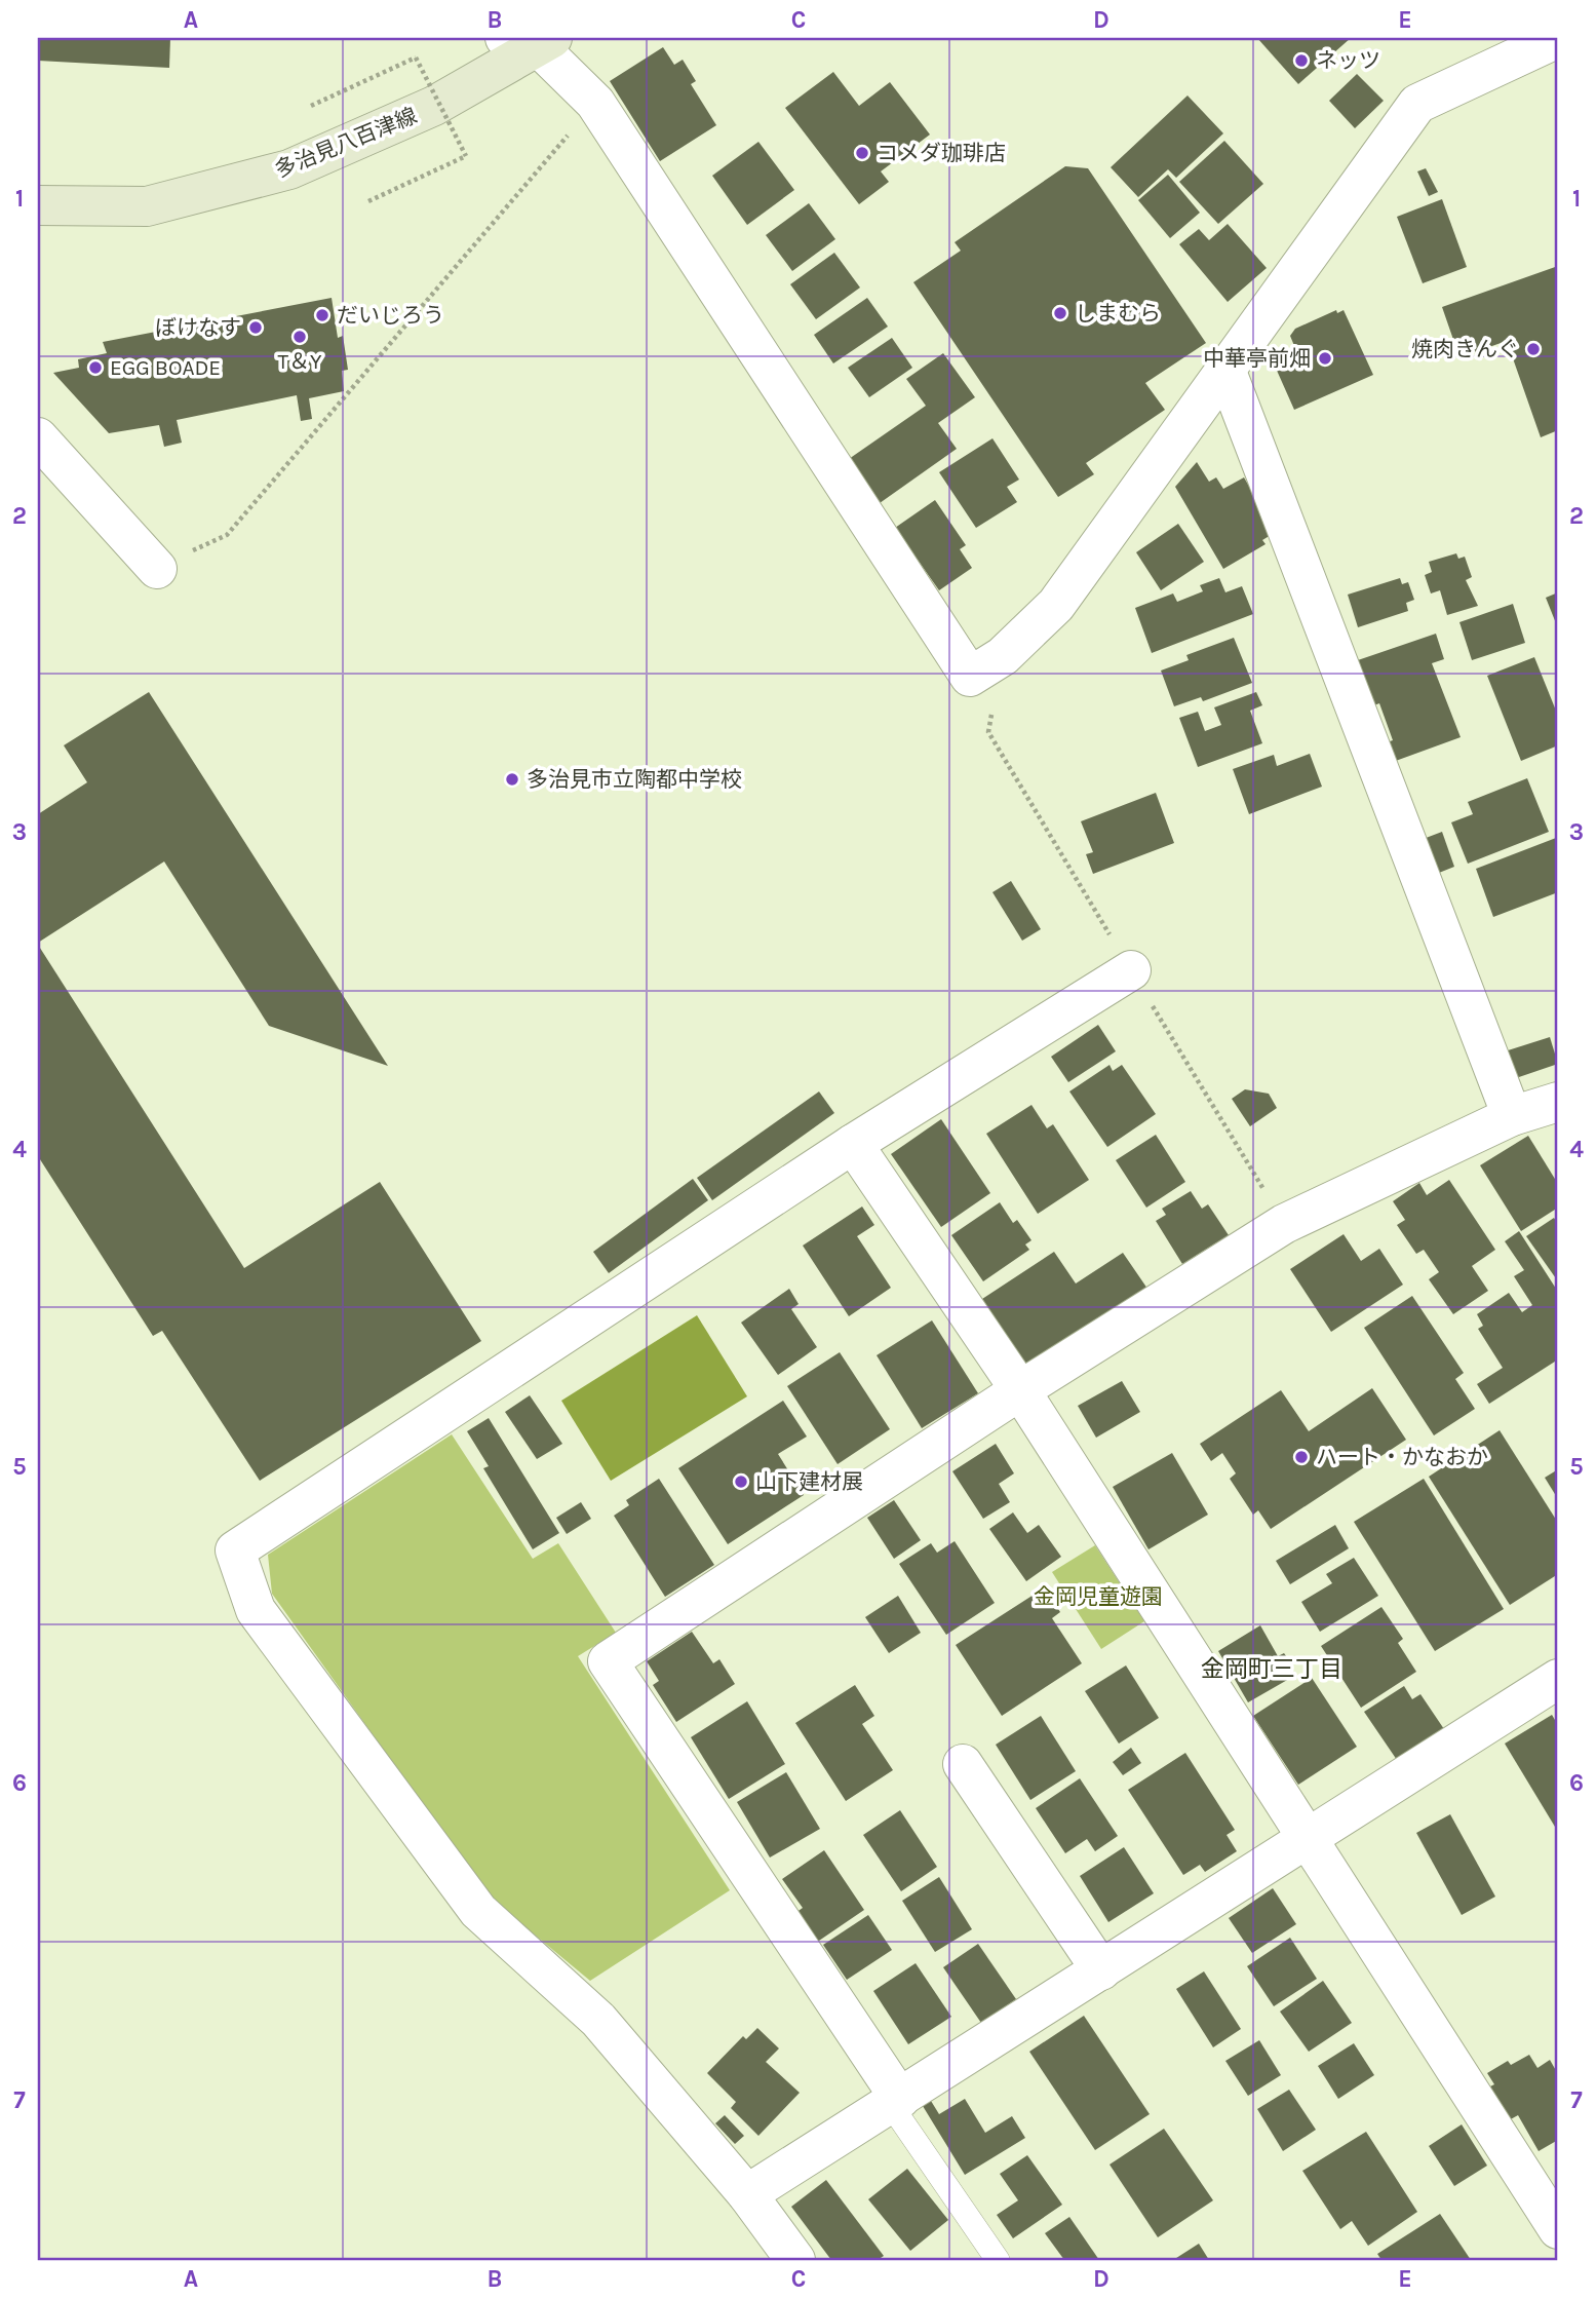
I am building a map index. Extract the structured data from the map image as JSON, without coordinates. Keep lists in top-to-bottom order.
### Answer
{
  "streets": {
    "main road": ["多治見八百津線"]
  },
  "districts": ["金岡町三丁目"],
  "parks": ["金岡児童遊園"],
  "places": [
    "ネッツ",
    "コメダ珈琲店",
    "しまむら",
    "だいじろう",
    "ぼけなす",
    "T＆Y",
    "焼肉きんぐ",
    "中華亭前畑",
    "EGG BOADE",
    "多治見市立陶都中学校",
    "ハート・かなおか",
    "山下建材展"
  ],
  "grid": {
    "columns": [
      "A",
      "B",
      "C",
      "D",
      "E"
    ],
    "rows": [
      "1",
      "2",
      "3",
      "4",
      "5",
      "6",
      "7"
    ]
  }
}
